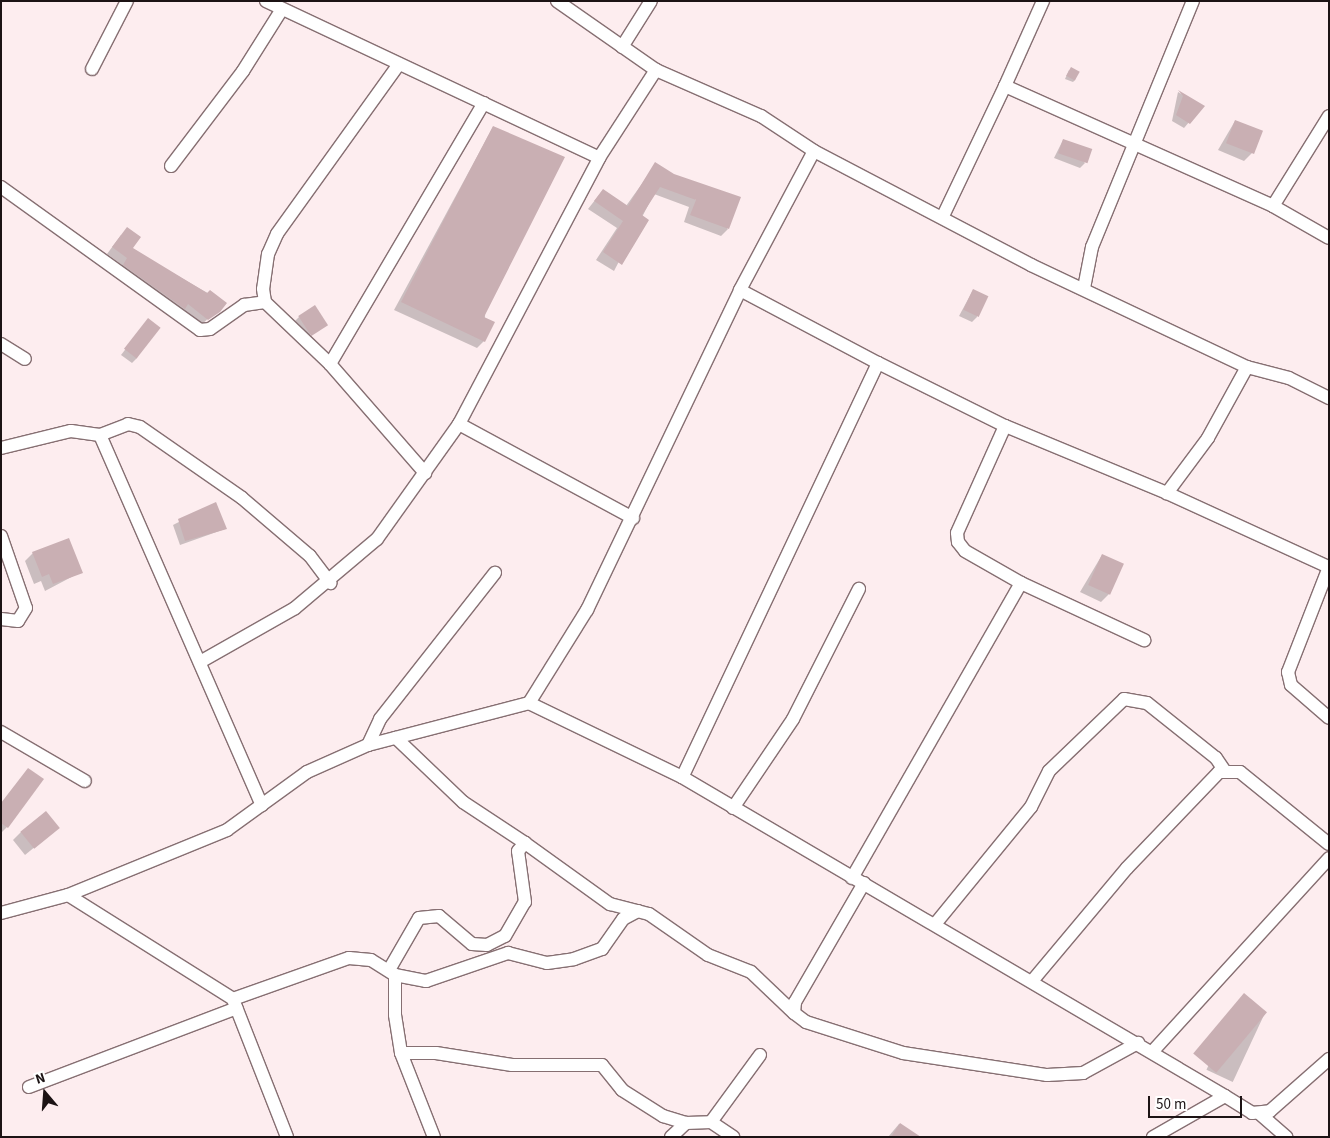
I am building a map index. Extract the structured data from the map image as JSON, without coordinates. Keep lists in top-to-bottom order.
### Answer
{
  "scale_bar": "50 m",
  "north": "top"
}
